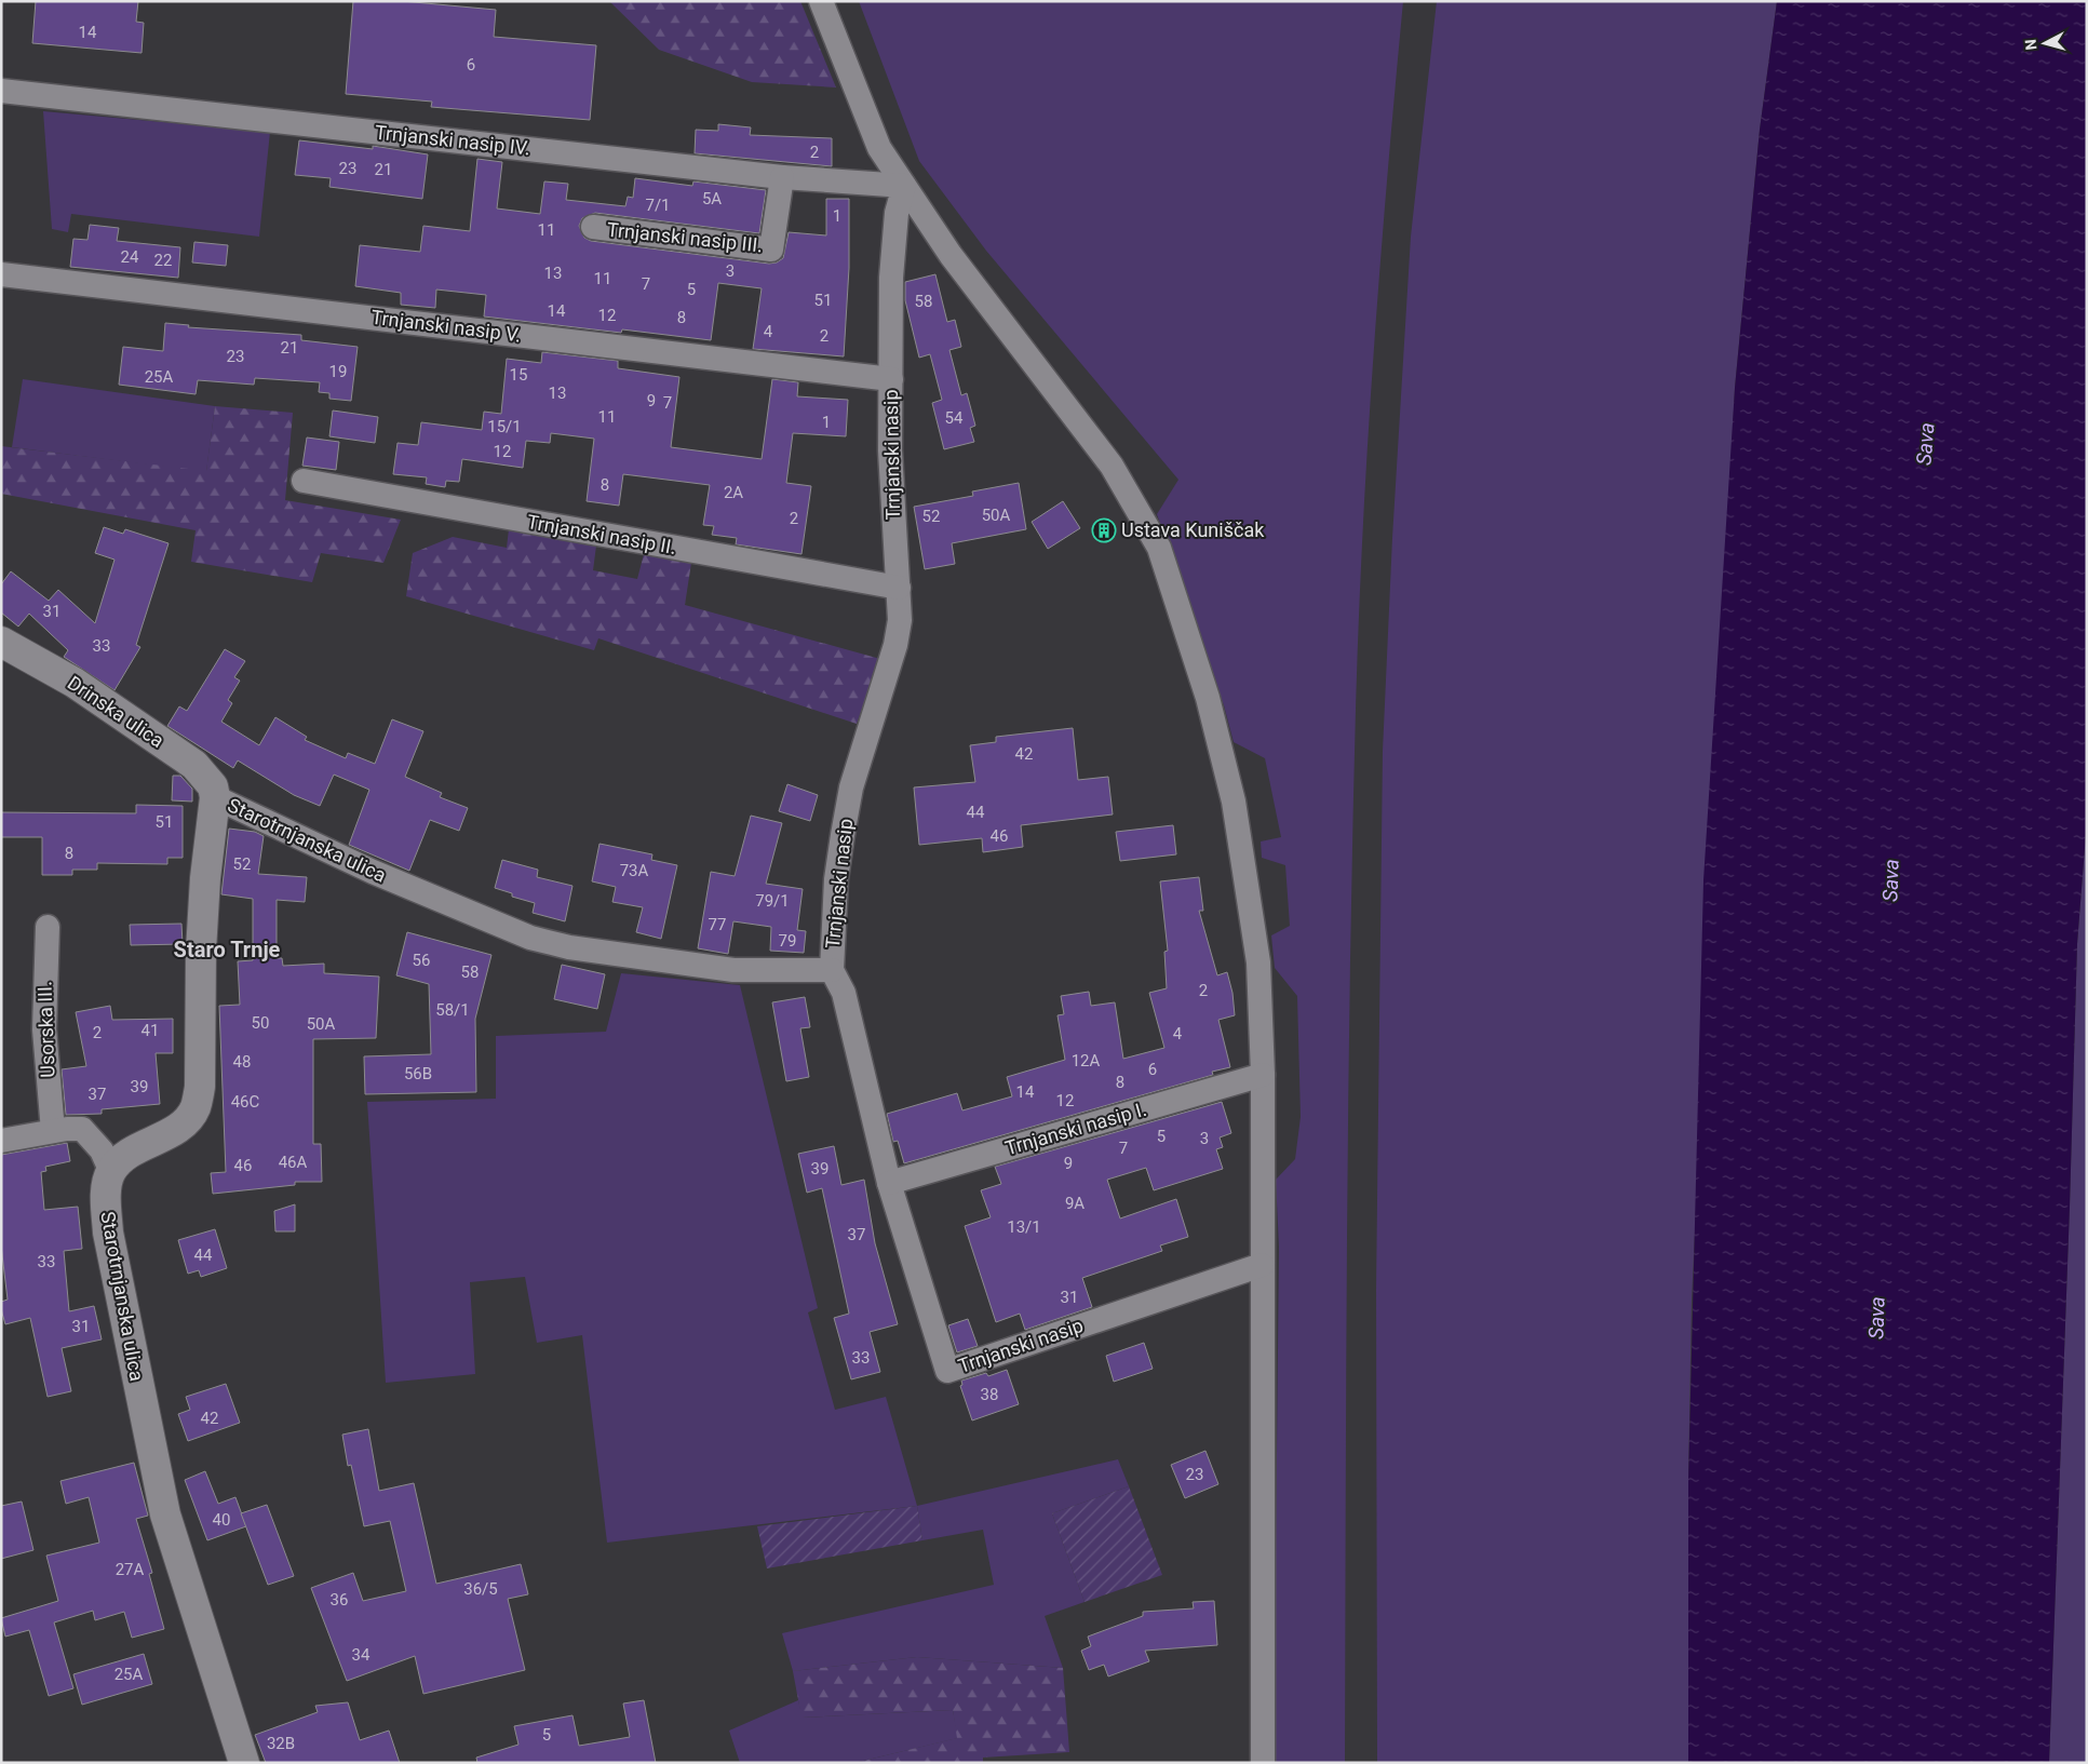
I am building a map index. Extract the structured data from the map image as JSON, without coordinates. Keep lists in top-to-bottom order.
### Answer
{
  "streets": {
    "street": [
      "Trnjanski nasip IV.",
      "Trnjanski nasip III.",
      "Trnjanski nasip V.",
      "Trnjanski nasip",
      "Trnjanski nasip II.",
      "Drinska ulica",
      "Starotrnjanska ulica",
      "Usorska III.",
      "Trnjanski nasip I."
    ]
  },
  "crossings": [
    ["Trnjanski nasip IV.", "Trnjanski nasip III."],
    ["Trnjanski nasip IV.", "Trnjanski nasip"],
    ["Trnjanski nasip V.", "Trnjanski nasip"],
    ["Trnjanski nasip", "Trnjanski nasip II."],
    ["Trnjanski nasip", "Starotrnjanska ulica"],
    ["Trnjanski nasip", "Trnjanski nasip I."],
    ["Drinska ulica", "Starotrnjanska ulica"]
  ],
  "districts": ["Staro Trnje"],
  "water": ["Sava"],
  "places": {
    "building": ["Ustava Kuniščak"]
  },
  "house_numbers": [
    "14",
    "6",
    "2",
    "23",
    "21",
    "5A",
    "7/1",
    "1",
    "11",
    "24",
    "22",
    "3",
    "13",
    "11",
    "7",
    "5",
    "51",
    "58",
    "14",
    "12",
    "8",
    "4",
    "2",
    "21",
    "23",
    "19",
    "15",
    "25A",
    "13",
    "9",
    "7",
    "11",
    "54",
    "1",
    "15/1",
    "12",
    "8",
    "2A",
    "50A",
    "52",
    "2",
    "31",
    "33",
    "42",
    "44",
    "51",
    "46",
    "8",
    "52",
    "73A",
    "79/1",
    "77",
    "79",
    "56",
    "58",
    "2",
    "58/1",
    "50",
    "50A",
    "41",
    "2",
    "4",
    "12A",
    "48",
    "6",
    "56B",
    "8",
    "39",
    "14",
    "37",
    "12",
    "46C",
    "5",
    "3",
    "7",
    "46A",
    "9",
    "46",
    "39",
    "9A",
    "13/1",
    "37",
    "44",
    "33",
    "31",
    "31",
    "33",
    "38",
    "42",
    "23",
    "40",
    "27A",
    "36/5",
    "36",
    "34",
    "25A",
    "5",
    "32B"
  ],
  "north": "left"
}
